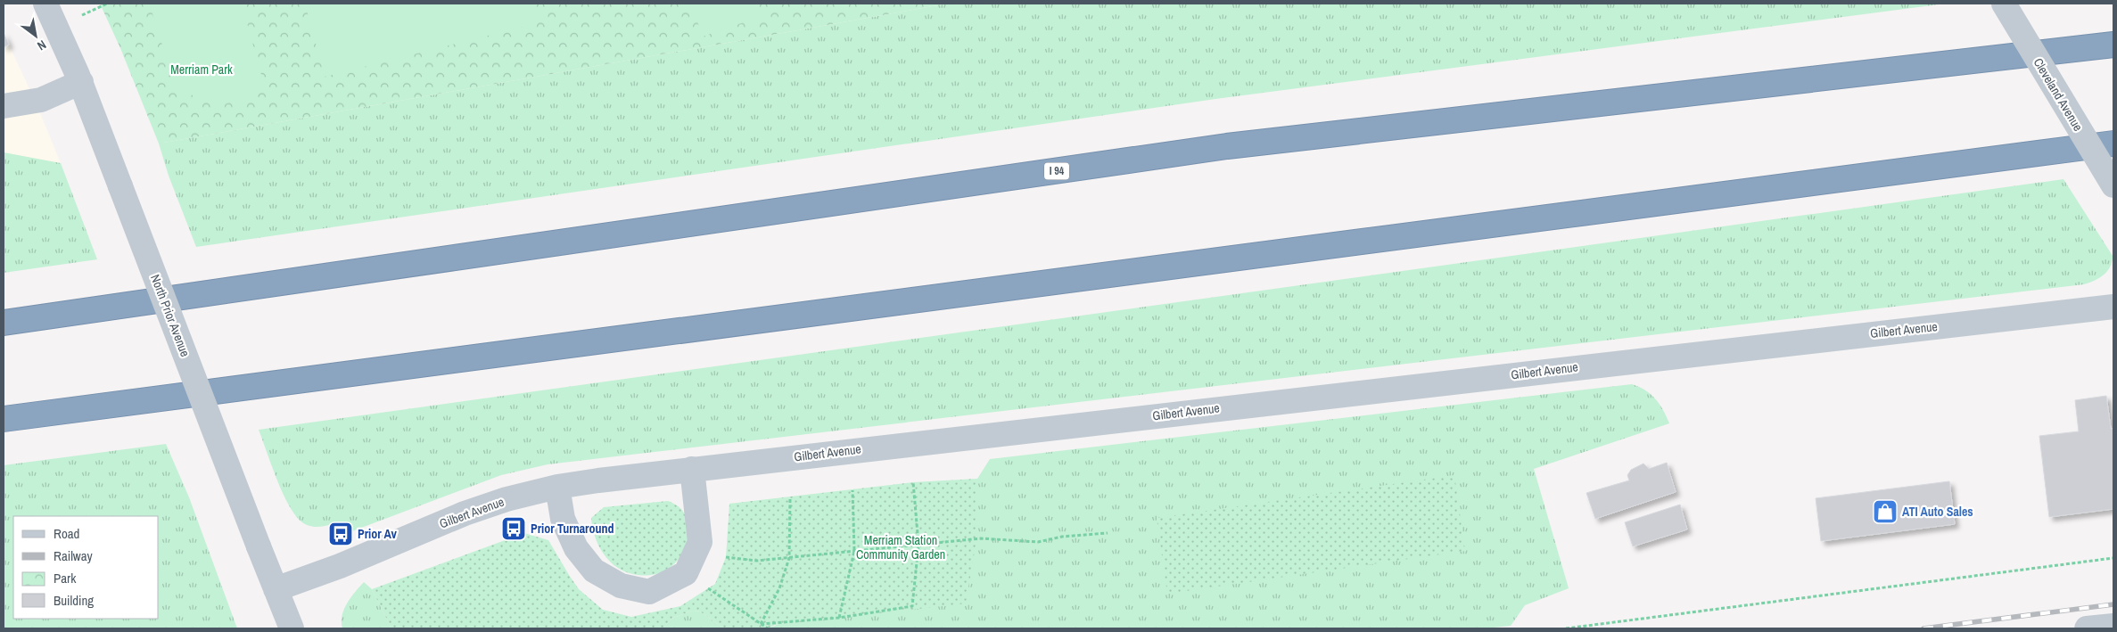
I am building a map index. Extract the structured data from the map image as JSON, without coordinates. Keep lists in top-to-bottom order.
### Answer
{
  "streets": {
    "highway": ["I 94"],
    "street": ["Cleveland Avenue", "North Prior Avenue", "Gilbert Avenue"]
  },
  "crossings": [
    ["North Prior Avenue", "Gilbert Avenue"]
  ],
  "parks": ["Merriam Park", "Merriam Station Community Garden"],
  "places": {
    "shop": ["ATI Auto Sales"],
    "bus stop": ["Prior Turnaround", "Prior Av"]
  },
  "legend": [
    "Road",
    "Railway",
    "Park",
    "Building"
  ],
  "north": "bottom right"
}
